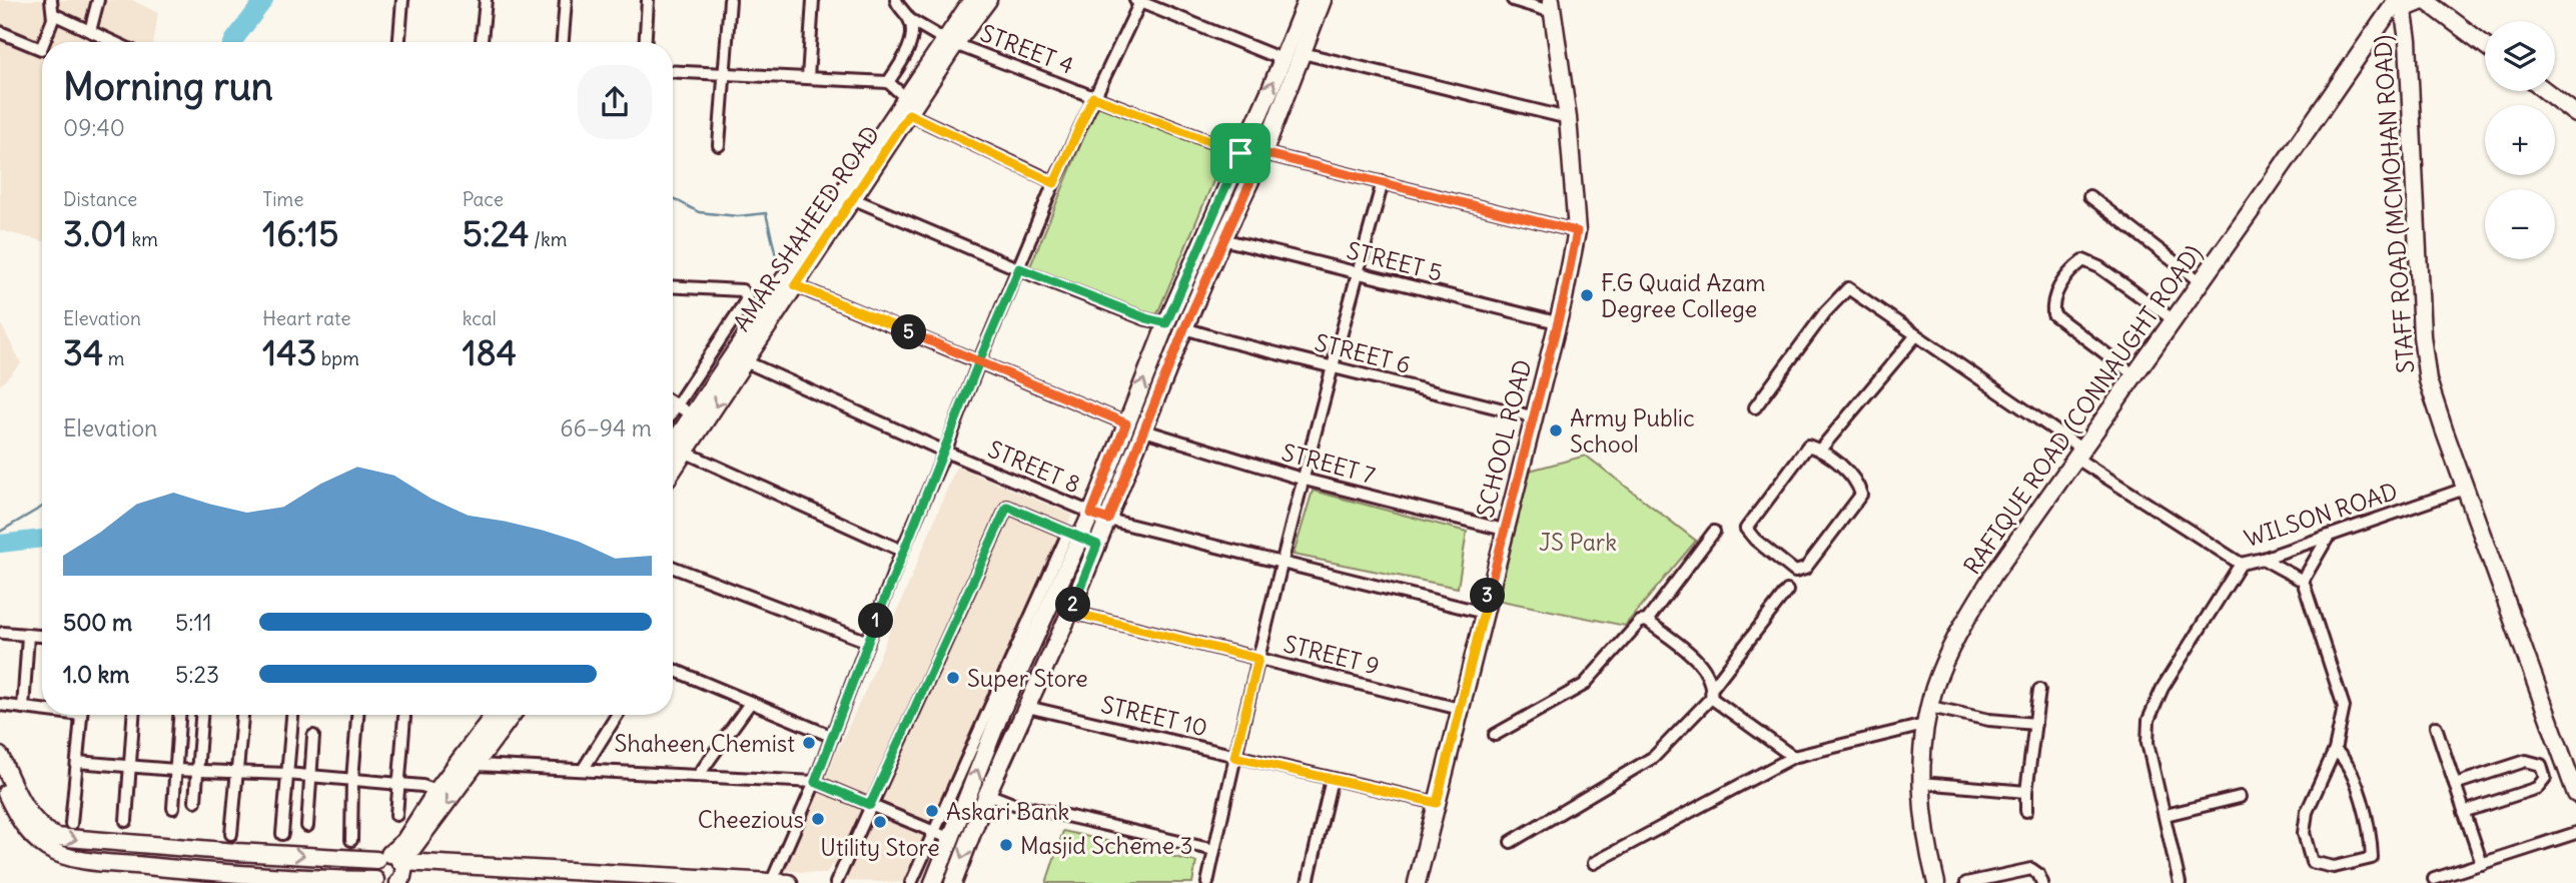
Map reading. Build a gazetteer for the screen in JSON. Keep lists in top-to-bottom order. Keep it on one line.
{"streets":{"main road":["STAFF ROAD (MCMOHAN ROAD)","AMAR SHAHEED ROAD","RAFIQUE ROAD (CONNAUGHT ROAD)","SCHOOL ROAD"],"street":["STREET 4","STREET 5","STREET 6","STREET 7","STREET 8","WILSON ROAD","STREET 9","STREET 10"]},"crossings":[["STREET 4","AMAR SHAHEED ROAD"],["STAFF ROAD (MCMOHAN ROAD)","RAFIQUE ROAD (CONNAUGHT ROAD)"],["STAFF ROAD (MCMOHAN ROAD)","WILSON ROAD"],["AMAR SHAHEED ROAD","STREET 8"],["STREET 5","SCHOOL ROAD"],["STREET 6","SCHOOL ROAD"],["SCHOOL ROAD","STREET 7"],["SCHOOL ROAD","STREET 8"],["SCHOOL ROAD","STREET 9"],["SCHOOL ROAD","STREET 10"]],"parks":["JS Park"],"places":["F.G Quaid Azam Degree College","Army Public School","Super Store","Shaheen Chemist","Askari Bank","Cheezious","Utility Store","Masjid Scheme 3"],"page":{"map_buttons":["+","−"],"heading":["Morning run","09:40"],"stats":[["Distance","3.01 km"],["Time","16:15"],["Pace","5:24 /km"],["Elevation","34 m"],["Heart rate","143 bpm"],["kcal","184"]],"pins":["5","3","2","1"],"chart":["Elevation","66–94 m"],"list":[{"name":"500 m","note":"5:11"},{"name":"1.0 km","note":"5:23"}]}}
